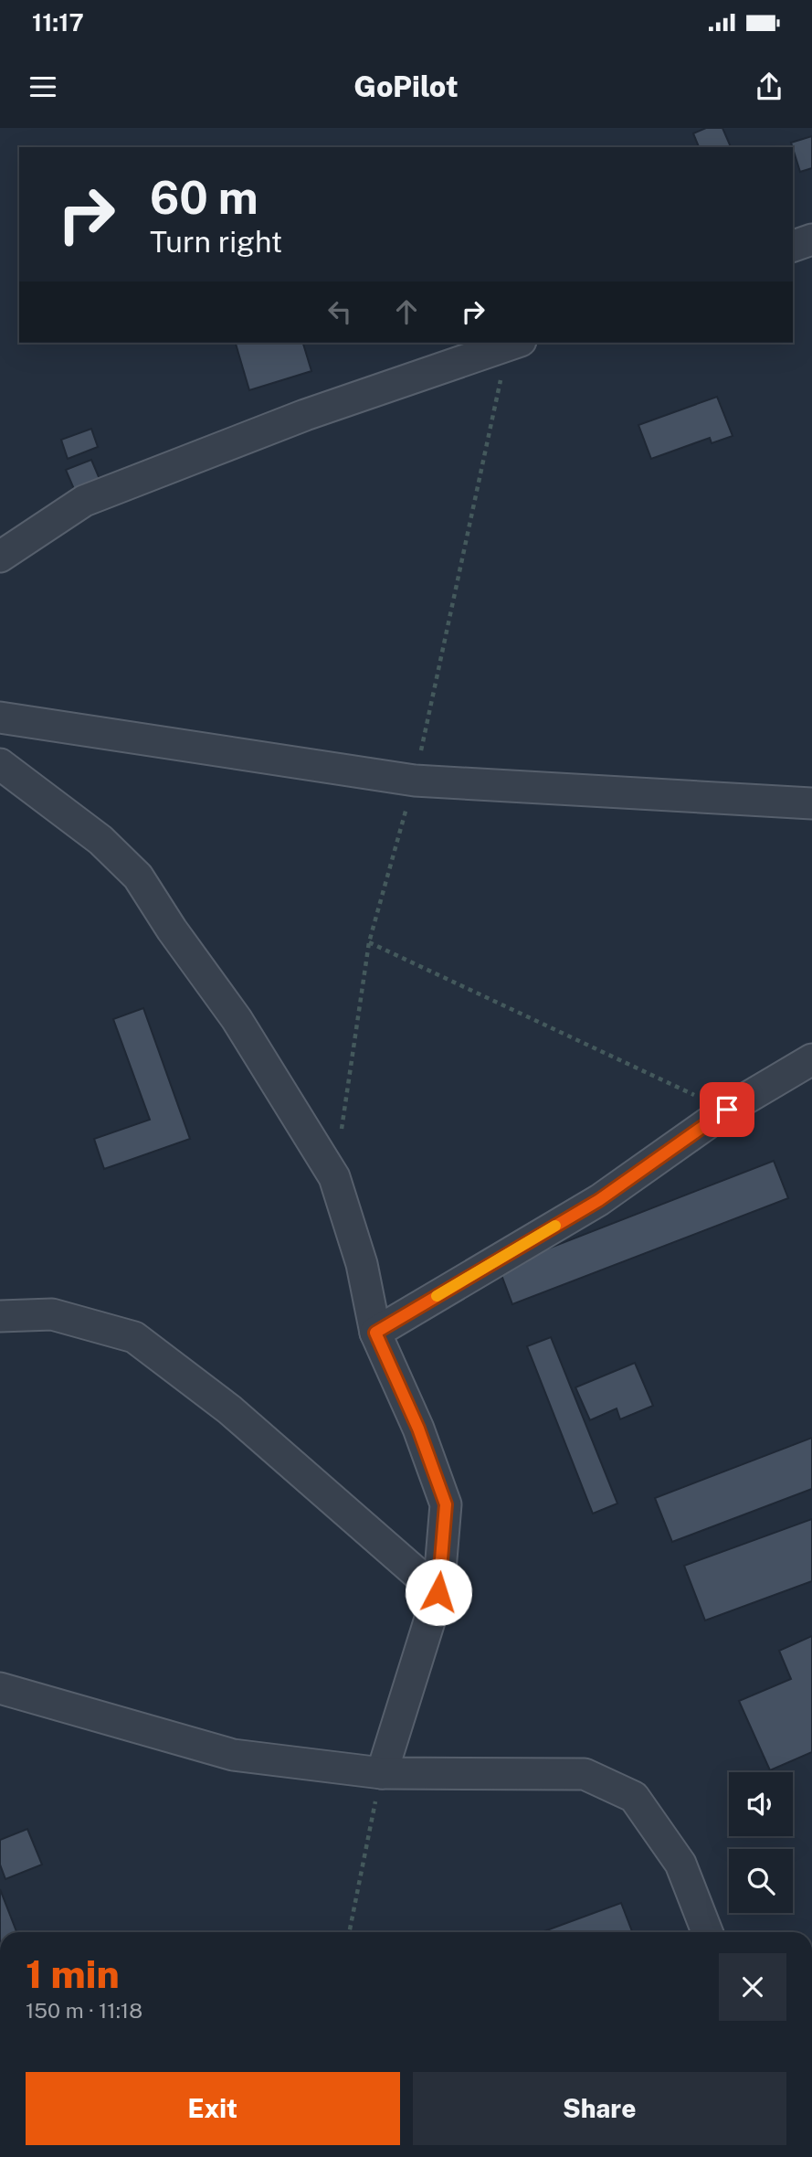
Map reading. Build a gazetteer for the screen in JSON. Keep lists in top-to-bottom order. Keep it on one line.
{"page":{"status":"11:17","header":"GoPilot","turn":["60 m","Turn right"],"heading":["1 min","150 m · 11:18"],"buttons":["Exit","Share"]}}
